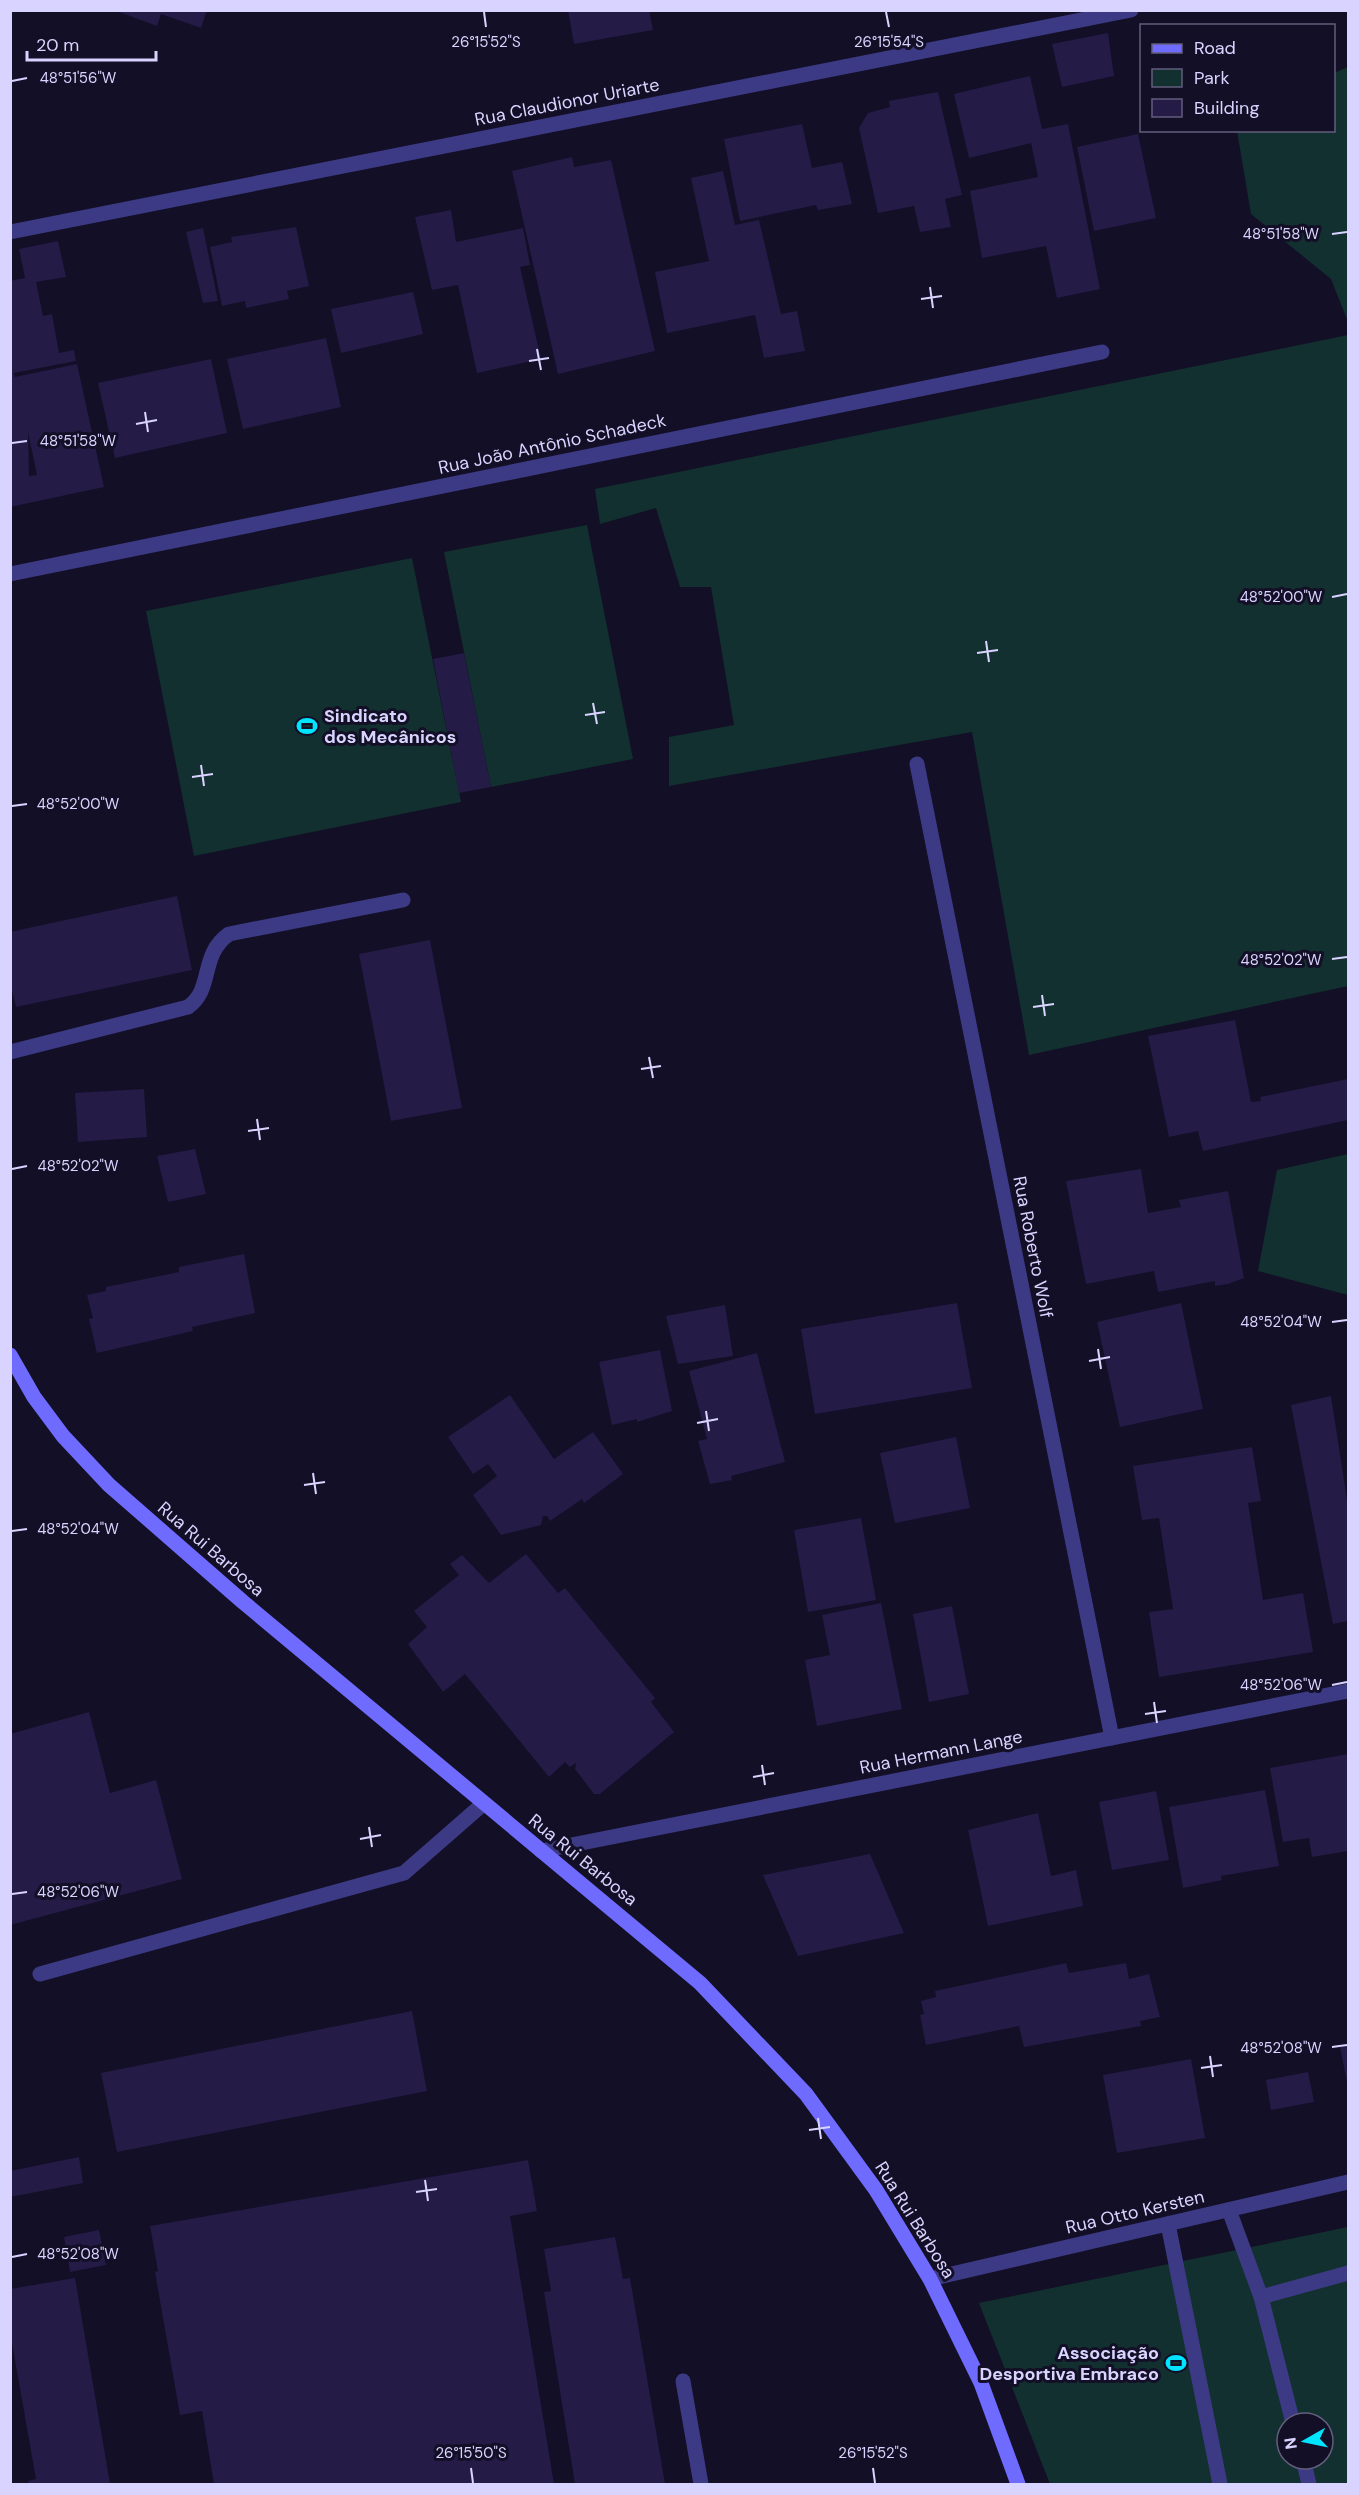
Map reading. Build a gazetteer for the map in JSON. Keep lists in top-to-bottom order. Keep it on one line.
{"streets":{"main road":["Rua Rui Barbosa"],"street":["Rua Claudionor Uriarte","Rua João Antônio Schadeck","Rua Roberto Wolf","Rua Hermann Lange","Rua Otto Kersten"]},"crossings":[["Rua Roberto Wolf","Rua Hermann Lange"],["Rua Rui Barbosa","Rua Hermann Lange"],["Rua Rui Barbosa","Rua Otto Kersten"]],"places":{"sports":["Sindicato dos Mecânicos","Associação Desportiva Embraco"]},"legend":["Road","Park","Building"],"scale_bar":"20 m","north":"left","coordinates":["26°15'52\"S","26°15'54\"S","48°51'56\"W","48°51'58\"W","48°52'00\"W","48°52'02\"W","48°52'04\"W","48°52'06\"W","48°52'08\"W","26°15'50\"S"]}
